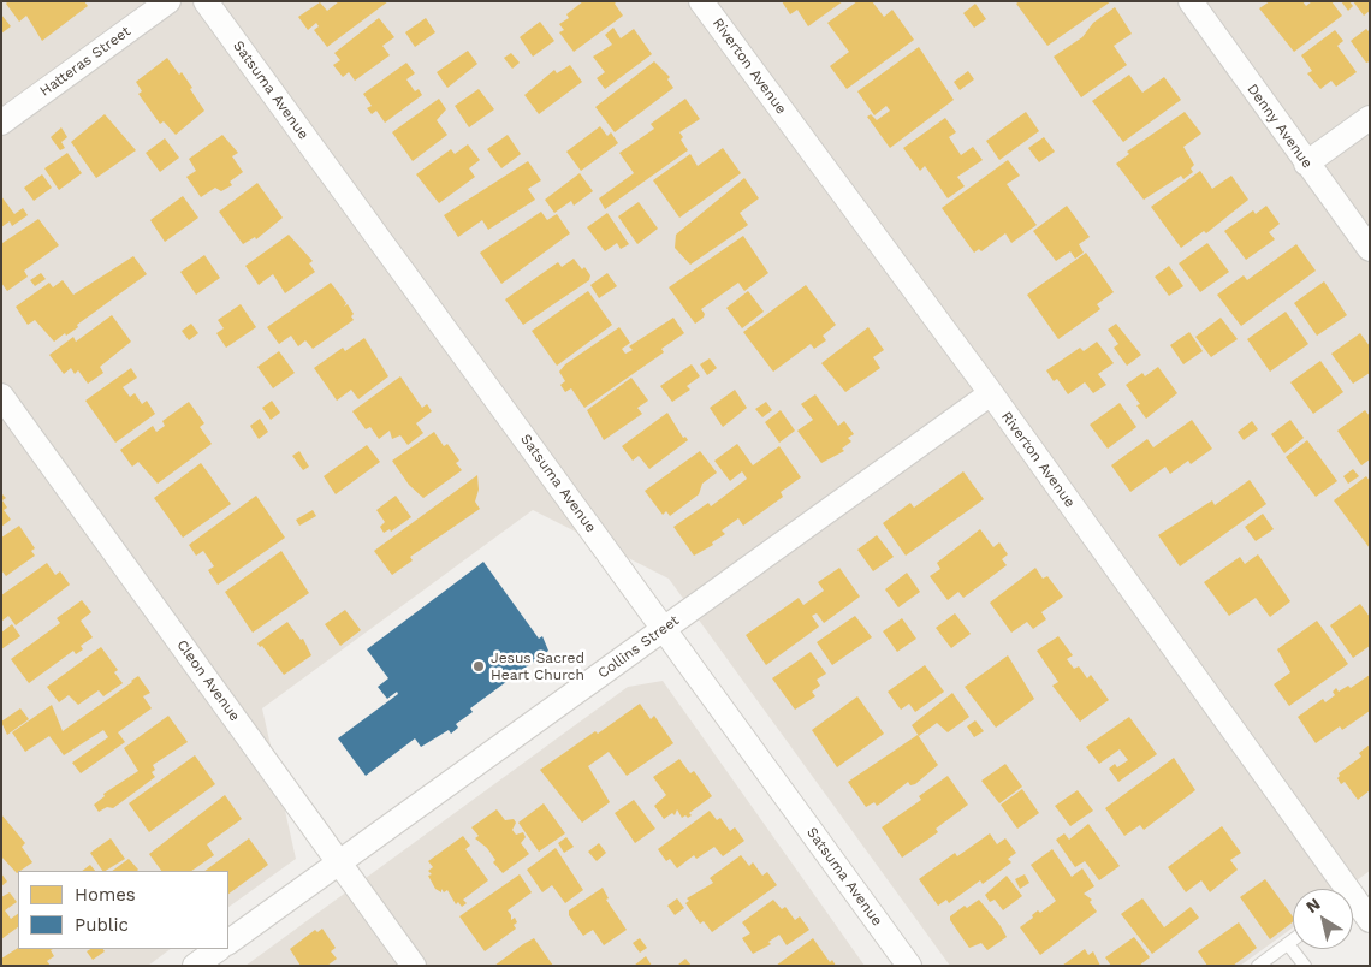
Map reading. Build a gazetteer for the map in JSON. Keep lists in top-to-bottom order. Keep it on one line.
{"streets":{"street":["Hatteras Street","Riverton Avenue","Satsuma Avenue","Denny Avenue","Collins Street","Cleon Avenue"]},"crossings":[["Riverton Avenue","Collins Street"],["Satsuma Avenue","Collins Street"],["Collins Street","Cleon Avenue"]],"places":["Jesus Sacred Heart Church"],"legend":["Homes","Public"],"north":"top left"}
